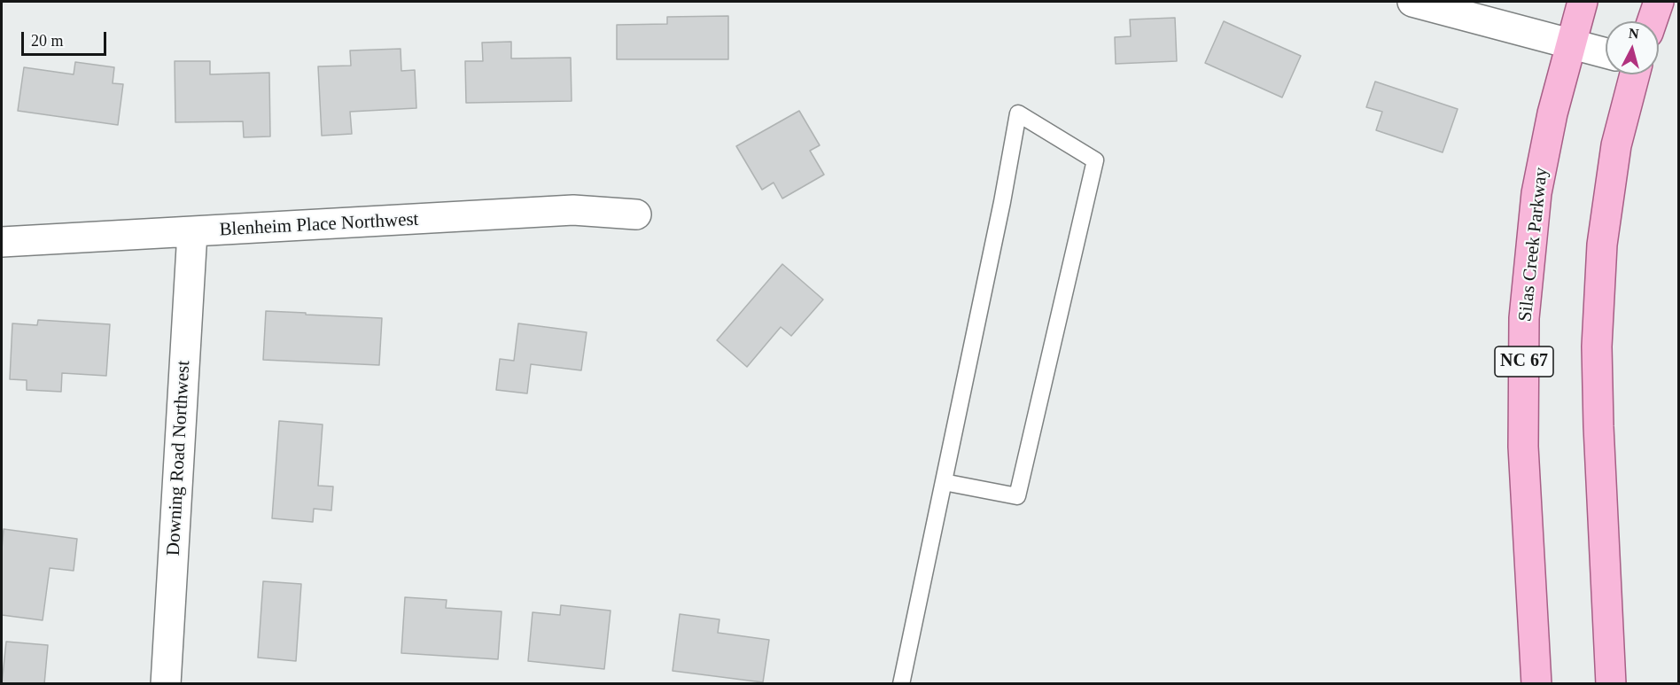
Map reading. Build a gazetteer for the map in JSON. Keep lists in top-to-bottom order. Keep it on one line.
{"streets":{"main road":["Silas Creek Parkway","NC 67"],"street":["Blenheim Place Northwest","Downing Road Northwest"]},"crossings":[["Blenheim Place Northwest","Downing Road Northwest"]],"scale_bar":"20 m","north":"top"}
